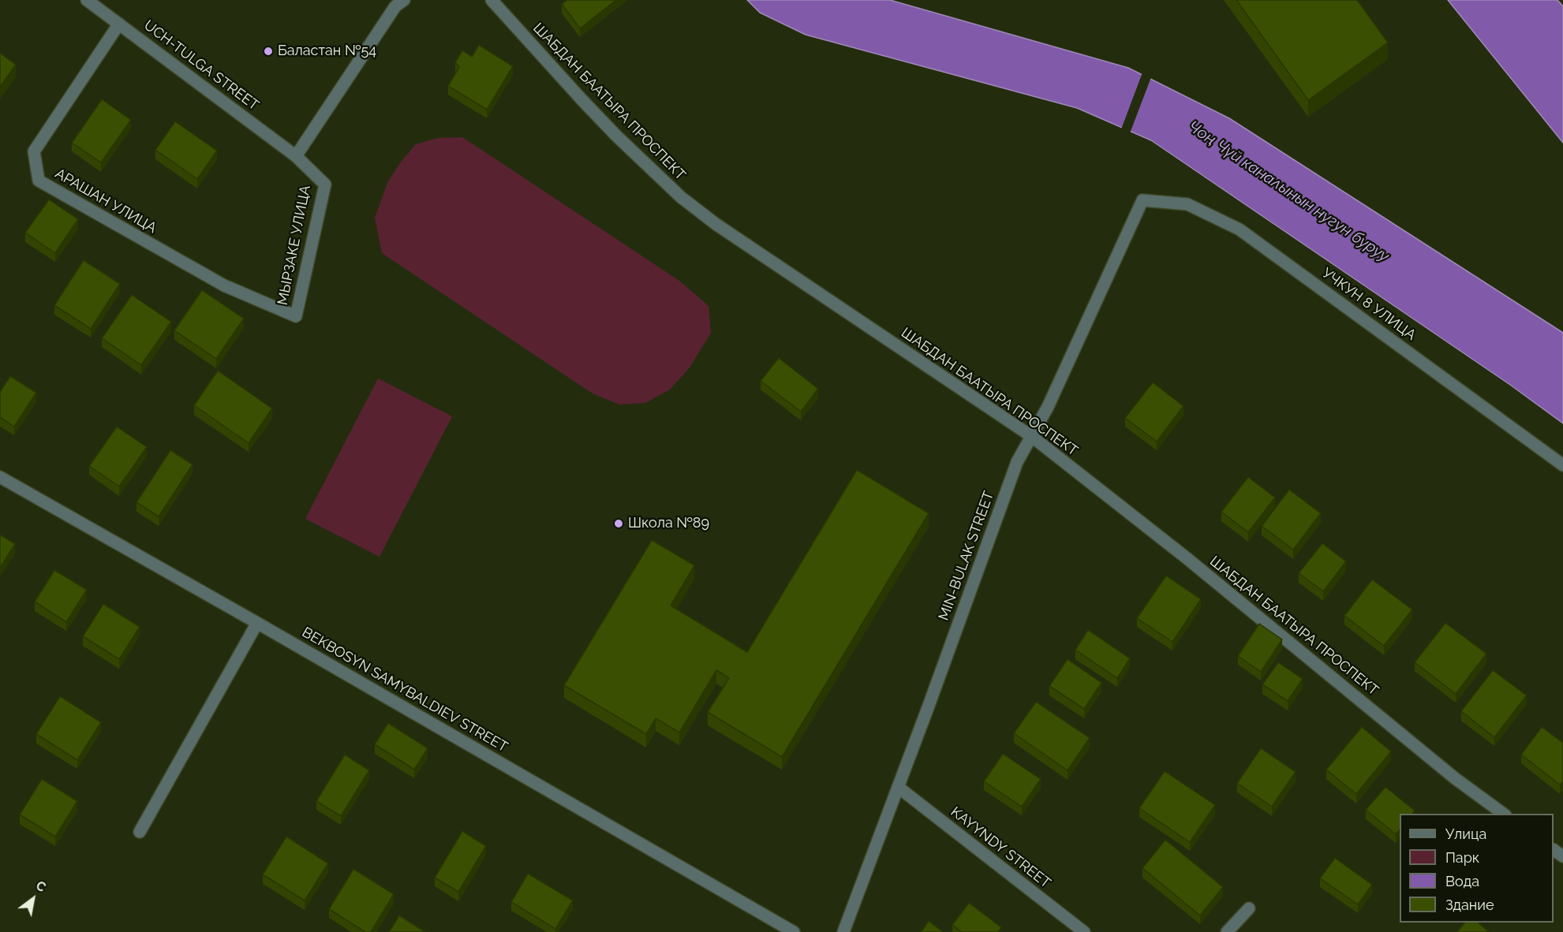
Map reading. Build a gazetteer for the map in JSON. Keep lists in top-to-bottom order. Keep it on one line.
{"streets":{"street":["UCH-TULGA STREET","ШАБДАН БААТЫРА ПРОСПЕКТ","АРАШАН УЛИЦА","МЫРЗАКЕ УЛИЦА","УЧКУН 8 УЛИЦА","MIN-BULAK STREET","BEKBOSYN SAMYBALDIEV STREET","KAYYNDY STREET"]},"crossings":[["UCH-TULGA STREET","АРАШАН УЛИЦА"],["UCH-TULGA STREET","МЫРЗАКЕ УЛИЦА"],["ШАБДАН БААТЫРА ПРОСПЕКТ","MIN-BULAK STREET"],["АРАШАН УЛИЦА","МЫРЗАКЕ УЛИЦА"],["УЧКУН 8 УЛИЦА","MIN-BULAK STREET"],["MIN-BULAK STREET","KAYYNDY STREET"]],"water":["Чоң Чүй каналынын нугун буруу"],"places":["Баластан №54","Школа №89"],"legend":["Улица","Парк","Вода","Здание"],"north":"top right"}
